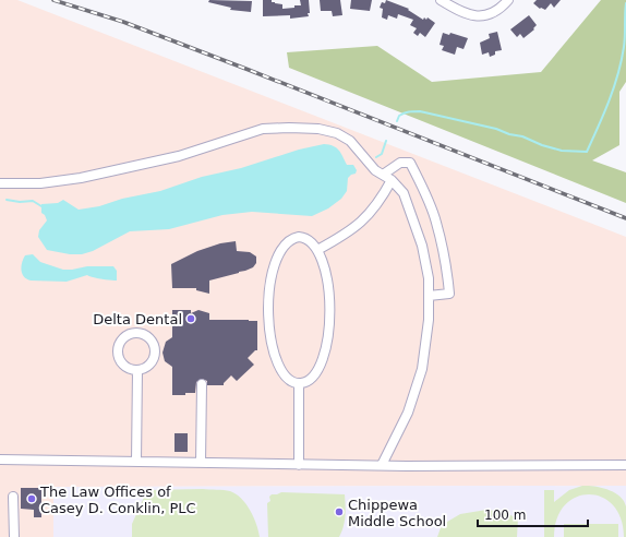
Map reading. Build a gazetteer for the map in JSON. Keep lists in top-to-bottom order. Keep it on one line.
{"places":["Delta Dental","The Law Offices of Casey D. Conklin, PLC","Chippewa Middle School"],"scale_bar":"100 m"}
